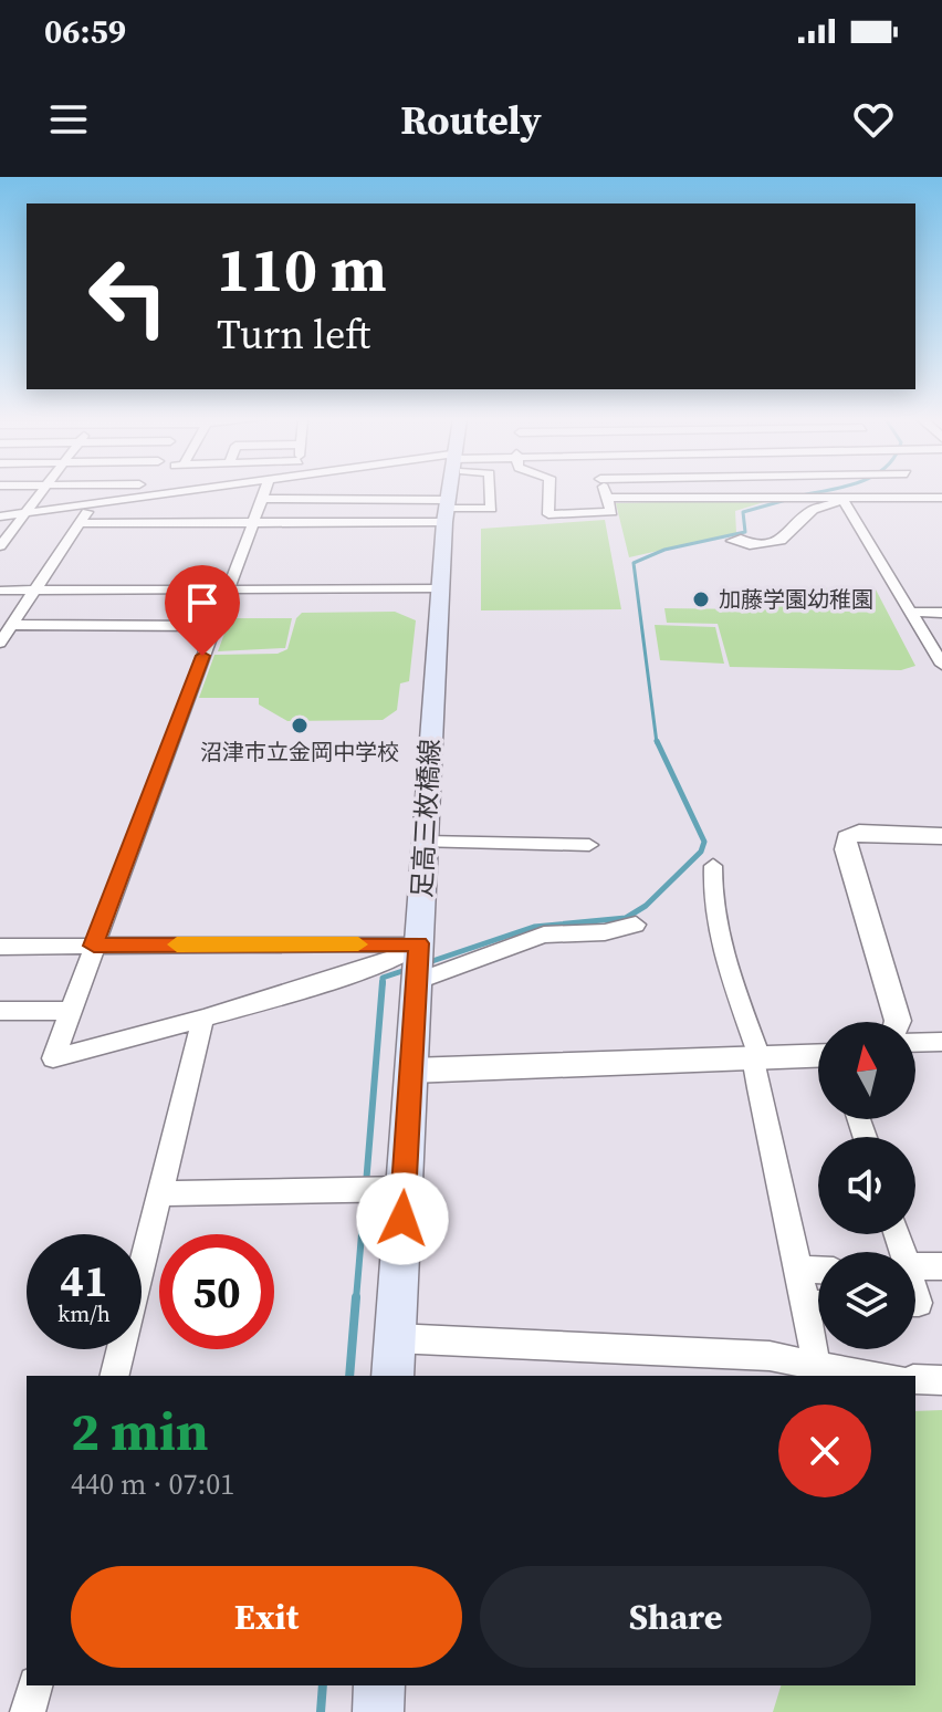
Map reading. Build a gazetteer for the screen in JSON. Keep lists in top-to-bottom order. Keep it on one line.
{"streets":{"main road":["足高三枚橋線"]},"places":["加藤学園幼稚園","沼津市立金岡中学校"],"north":"top","page":{"status":"06:59","header":"Routely","turn":["110 m","Turn left"],"speed":"41 km/h","limit":"50","heading":["2 min","440 m · 07:01"],"buttons":["Exit","Share"]}}
